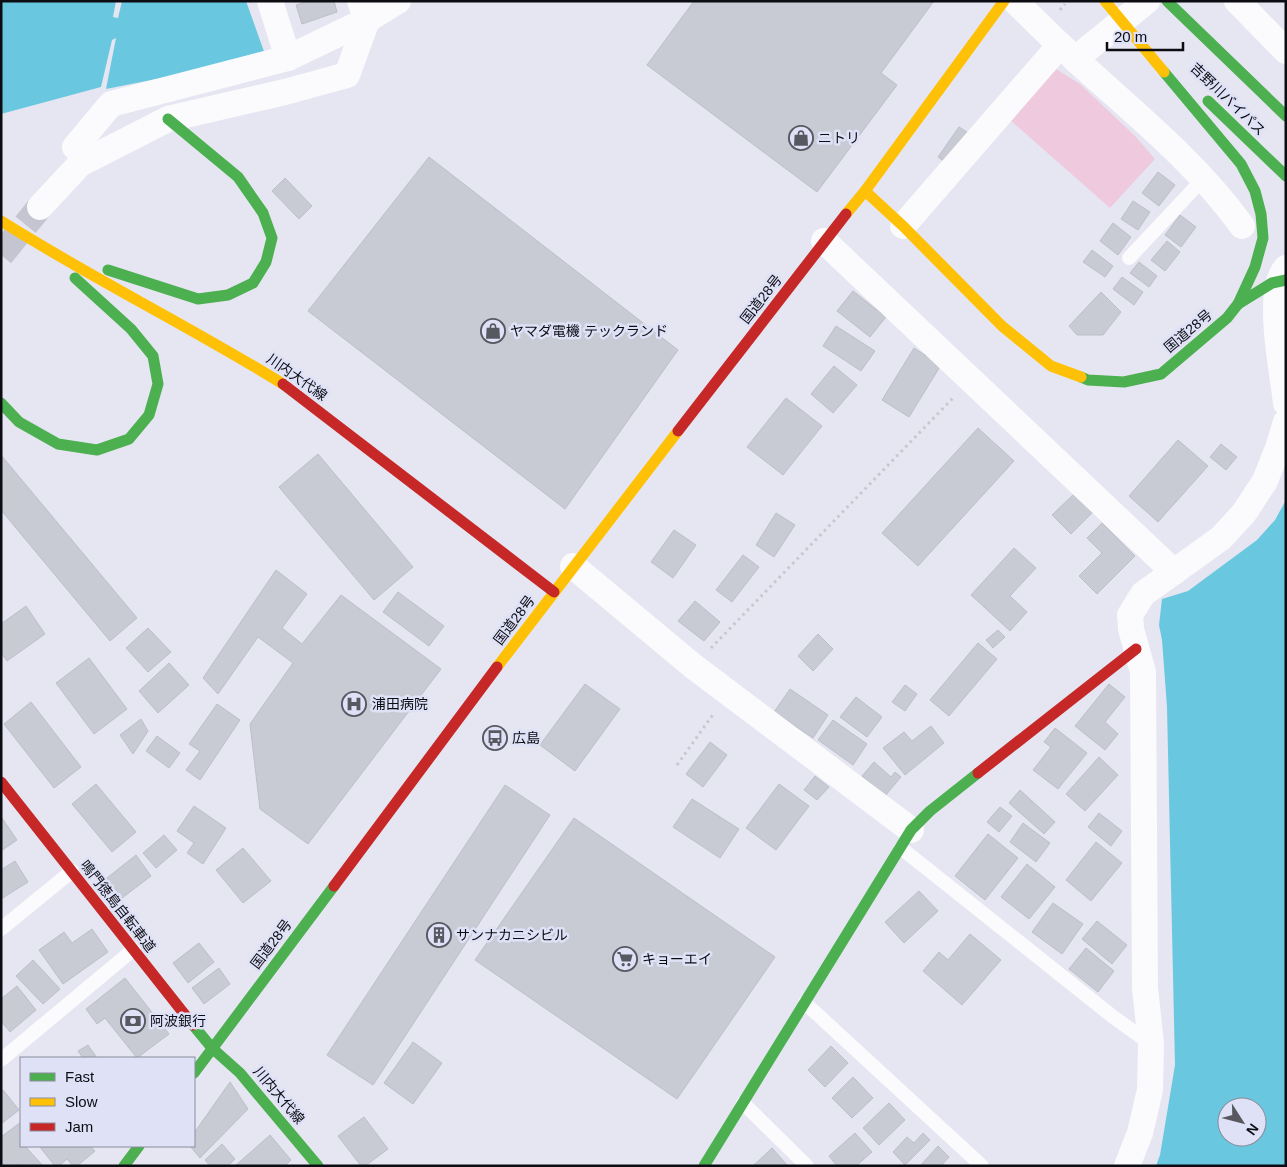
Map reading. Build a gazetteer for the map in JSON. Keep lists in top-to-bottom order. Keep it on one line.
{"streets":{"main road":["吉野川バイパス","国道28号","川内大代線","鳴門徳島自転車道"]},"crossings":[["吉野川バイパス","国道28号"],["国道28号","川内大代線"],["国道28号","鳴門徳島自転車道"],["川内大代線","鳴門徳島自転車道"]],"places":{"shop":["ニトリ","ヤマダ電機 テックランド"],"hospital":["浦田病院"],"bus stop":["広島"],"building":["サンナカニシビル"],"supermarket":["キョーエイ"],"bank":["阿波銀行"]},"legend":["Fast","Slow","Jam"],"scale_bar":"20 m","north":"bottom right"}
